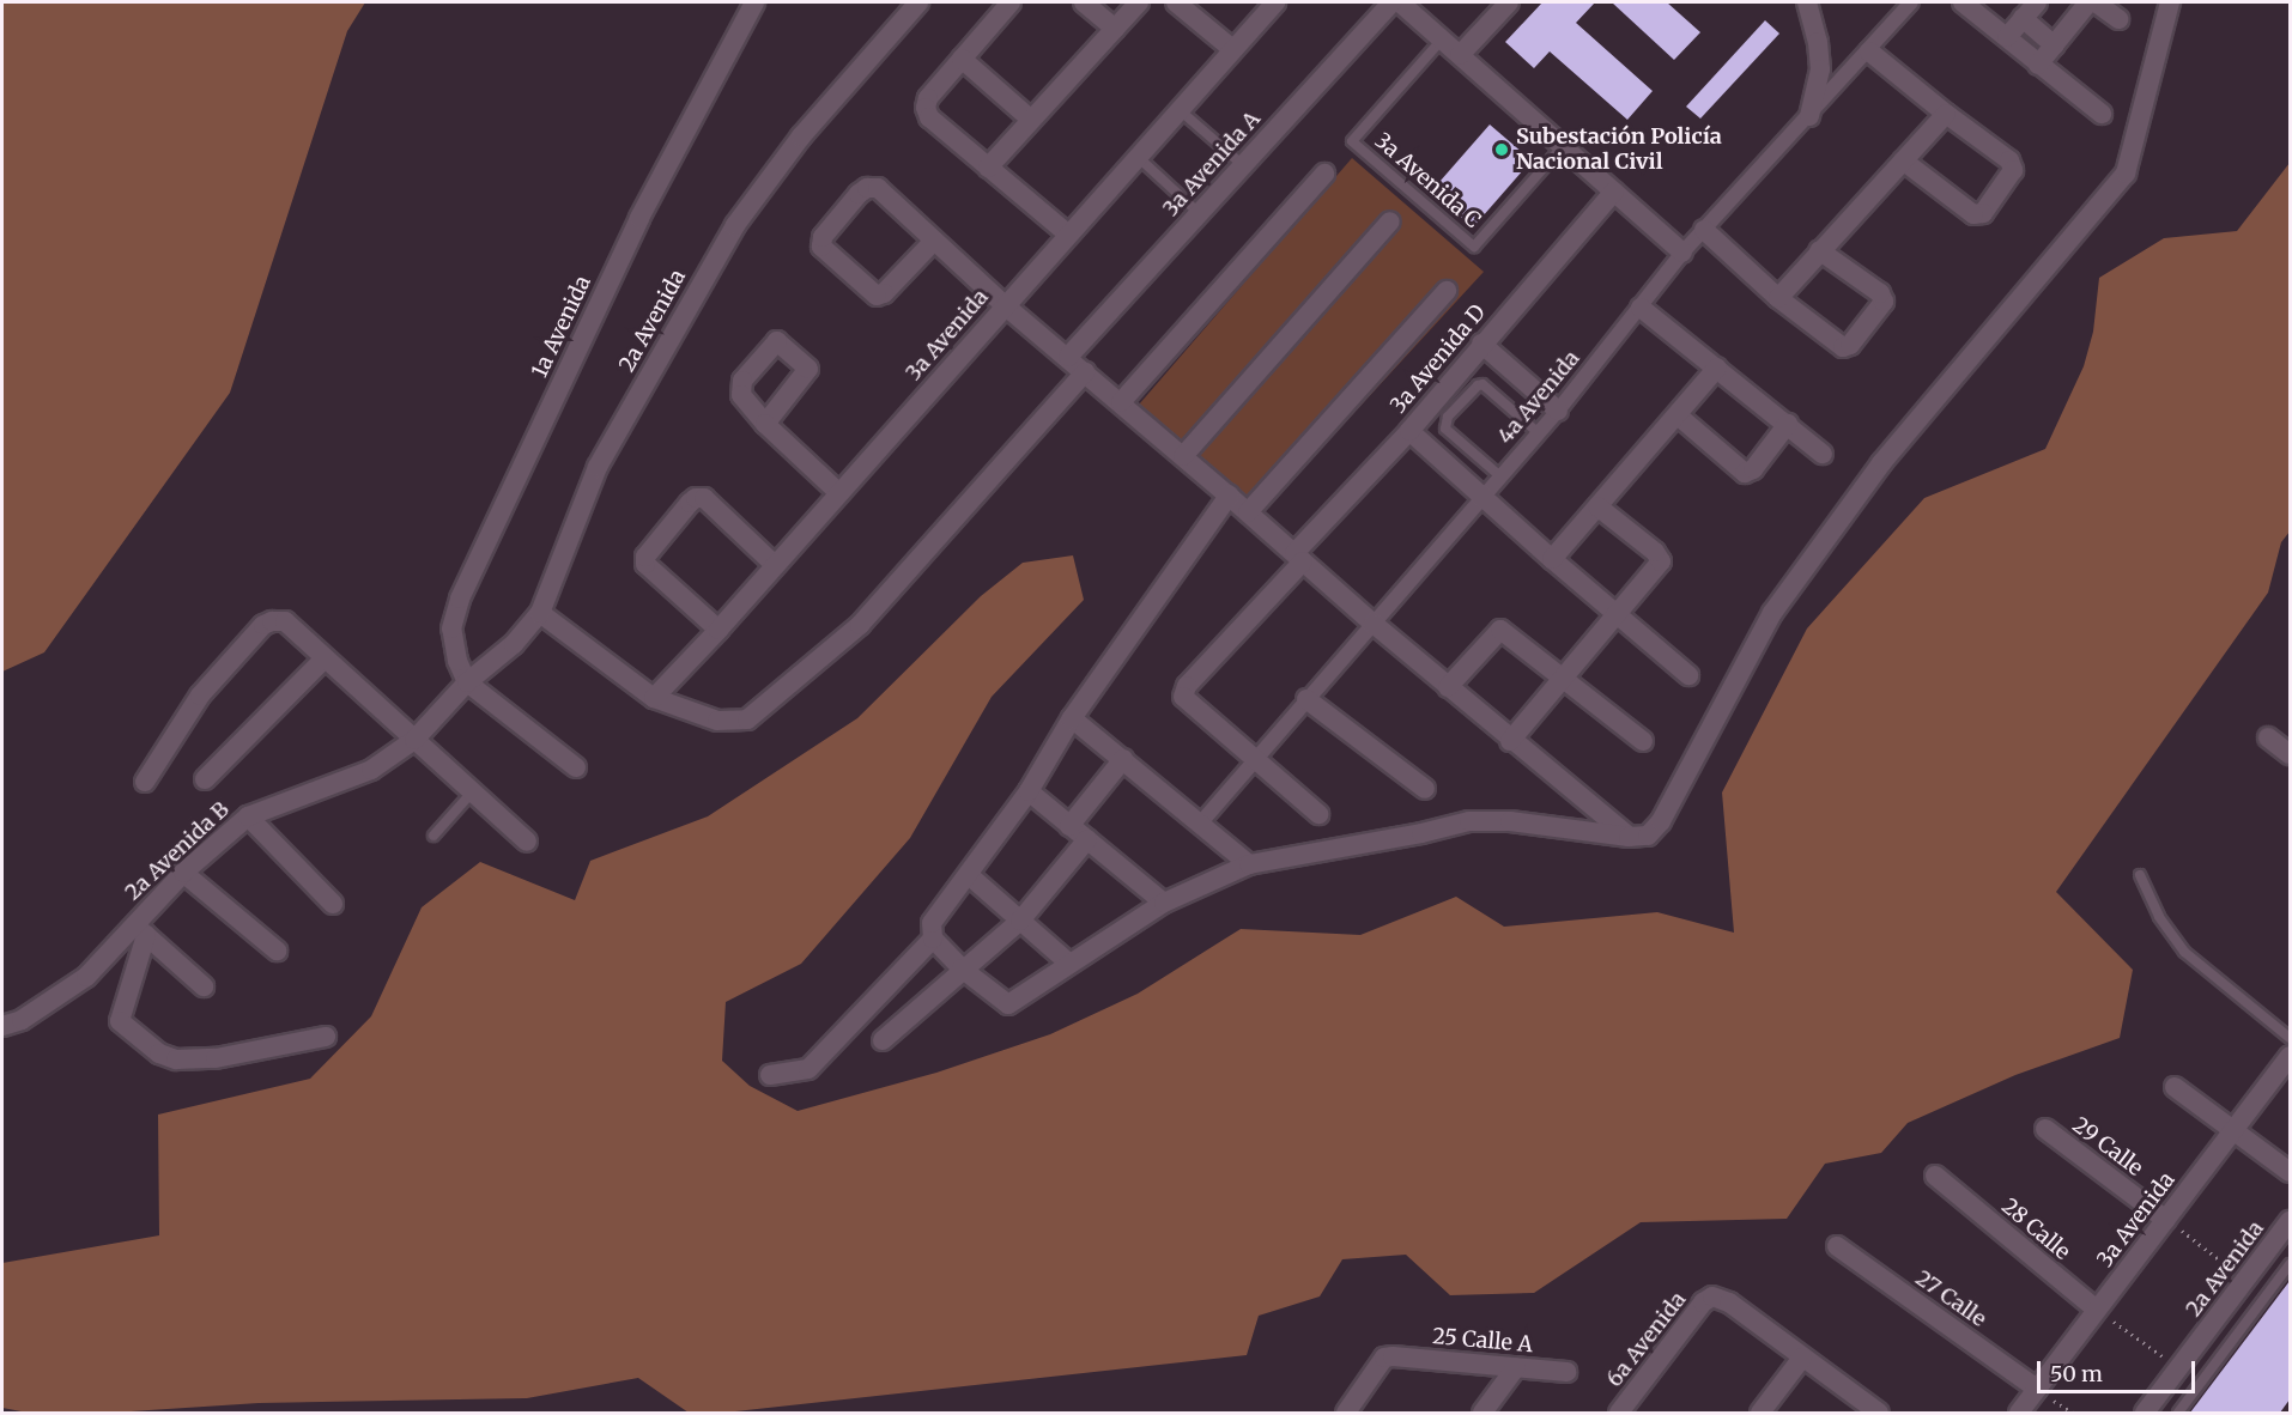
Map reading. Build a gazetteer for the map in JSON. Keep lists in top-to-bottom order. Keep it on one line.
{"streets":{"street":["3a Avenida A","2a Avenida","1a Avenida","3a Avenida","3a Avenida D","4a Avenida","2a Avenida B","29 Calle","28 Calle","27 Calle","6a Avenida","25 Calle A"],"lane":["3a Avenida C"]},"crossings":[["2a Avenida","1a Avenida"],["2a Avenida","2a Avenida B"],["1a Avenida","2a Avenida B"],["3a Avenida","29 Calle"],["3a Avenida","28 Calle"],["3a Avenida","27 Calle"],["3a Avenida D","4a Avenida"]],"places":["Subestación Policía Nacional Civil"],"scale_bar":"50 m"}
